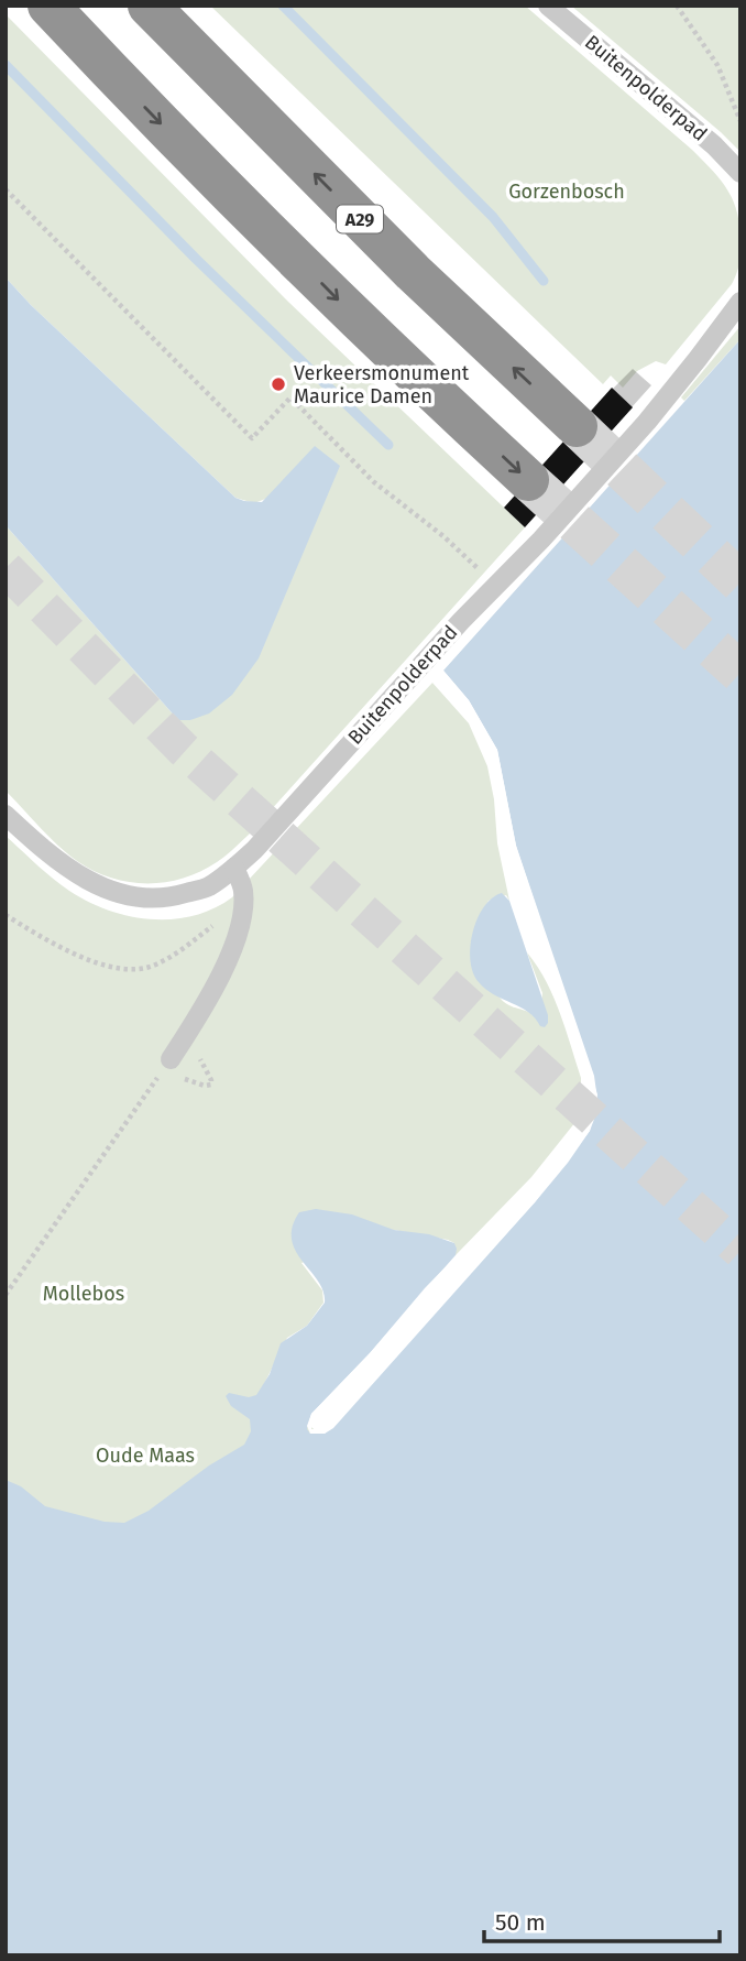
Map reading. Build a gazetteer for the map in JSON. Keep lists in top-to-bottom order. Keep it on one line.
{"streets":{"highway":["A29"],"lane":["Buitenpolderpad"]},"parks":["Gorzenbosch","Mollebos","Oude Maas"],"places":["Verkeersmonument Maurice Damen"],"scale_bar":"50 m"}
